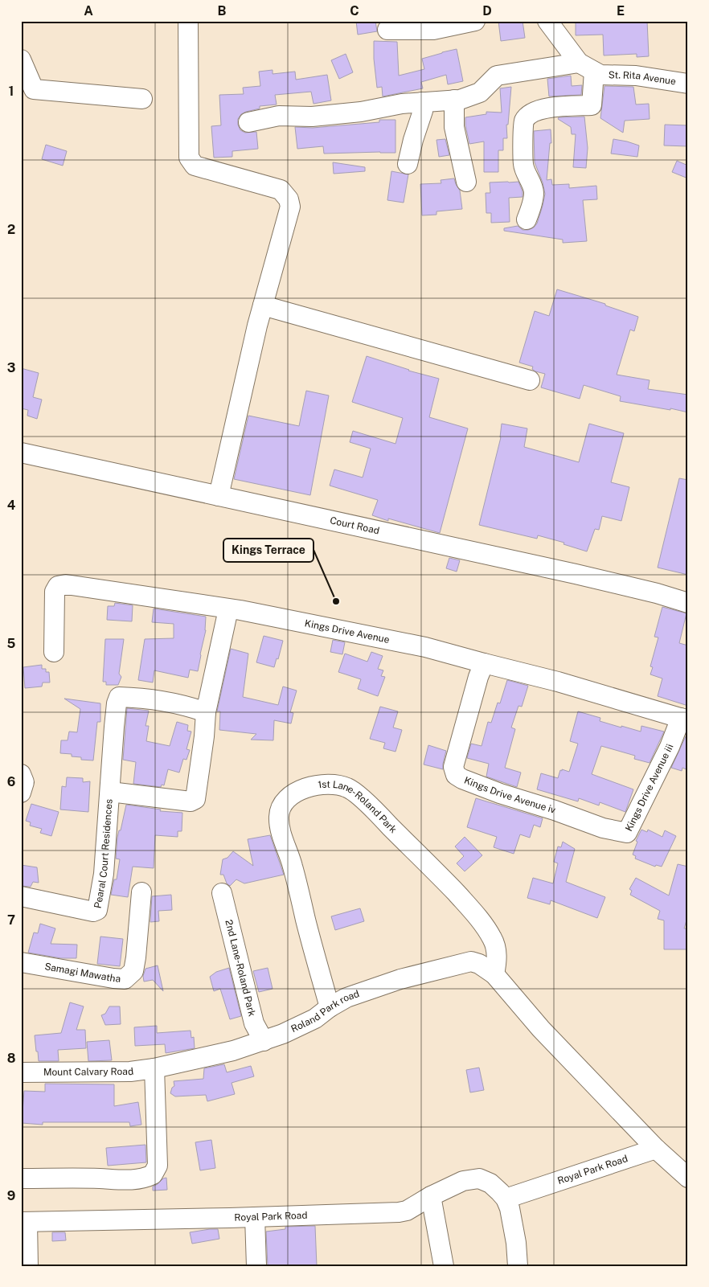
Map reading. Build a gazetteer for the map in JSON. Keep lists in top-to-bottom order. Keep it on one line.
{"streets":{"street":["St. Rita Avenue","Court Road","Kings Drive Avenue","Kings Drive Avenue iii","Kings Drive Avenue iv","1st Lane-Roland Park","Pearal Court Residences","2nd Lane-Roland Park","Samagi Mawatha","Roland Park road","Mount Calvary Road","Royal Park Road"]},"crossings":[["Kings Drive Avenue","Kings Drive Avenue iv"],["Kings Drive Avenue","Pearal Court Residences"],["Kings Drive Avenue iii","Kings Drive Avenue iv"],["1st Lane-Roland Park","Roland Park road"],["2nd Lane-Roland Park","Roland Park road"],["Roland Park road","Mount Calvary Road"],["Roland Park road","Royal Park Road"]],"places":["Kings Terrace"],"grid":{"columns":["A","B","C","D","E"],"rows":["1","2","3","4","5","6","7","8","9"]}}
